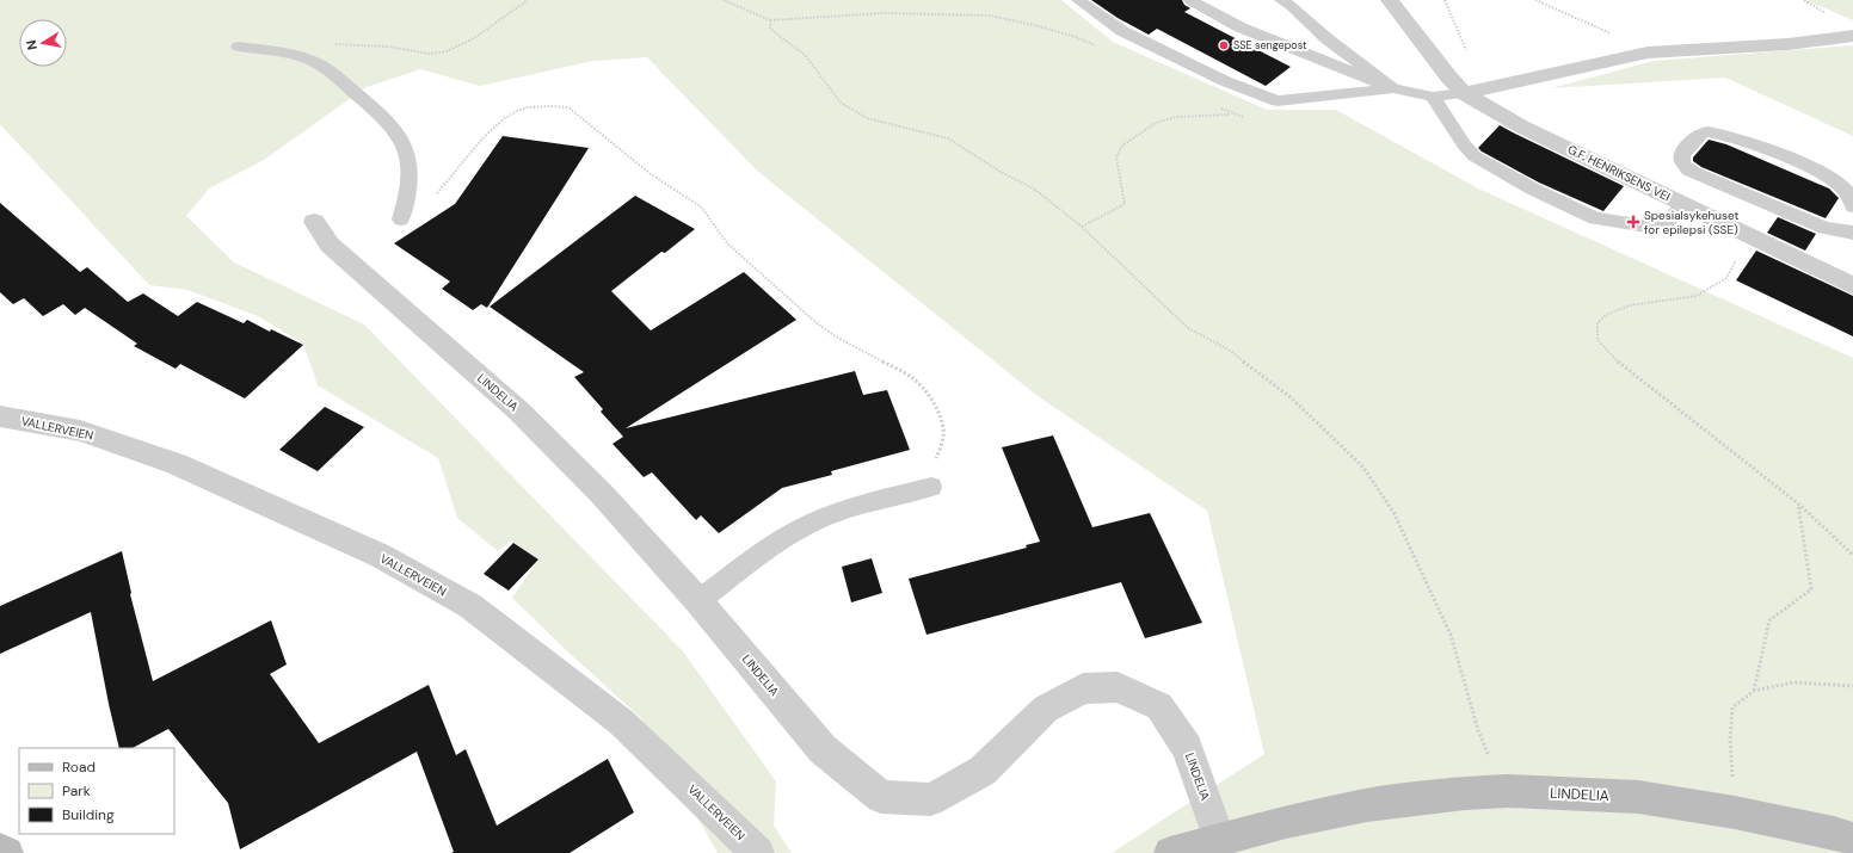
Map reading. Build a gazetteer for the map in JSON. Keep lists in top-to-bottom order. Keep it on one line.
{"streets":{"main road":["LINDELIA"],"street":["G.F. HENRIKSENS VEI","VALLERVEIEN"]},"places":{"other":["SSE sengepost"],"health":["Spesialsykehuset for epilepsi (SSE)"]},"legend":["Road","Park","Building"],"north":"left"}
